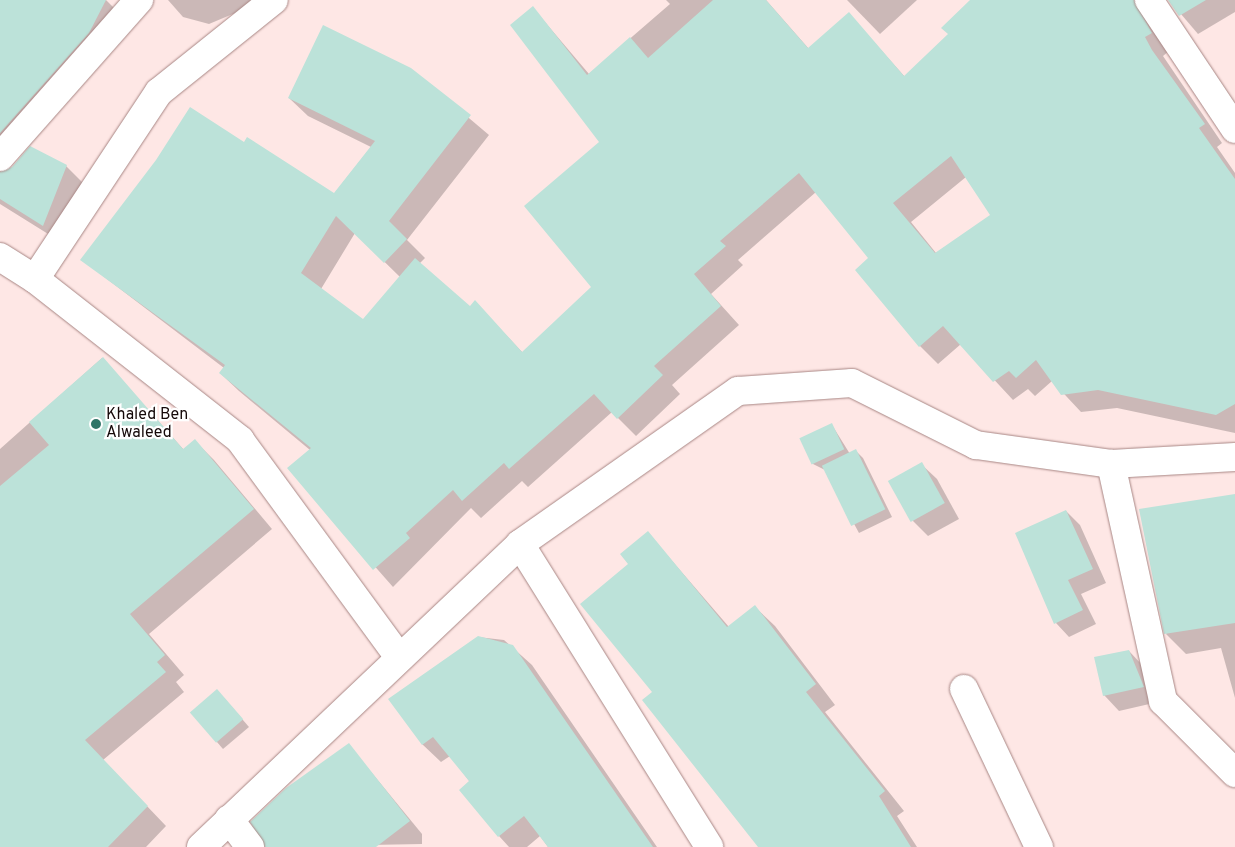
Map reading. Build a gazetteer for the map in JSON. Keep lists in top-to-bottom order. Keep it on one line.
{"places":["Khaled Ben Alwaleed"]}
